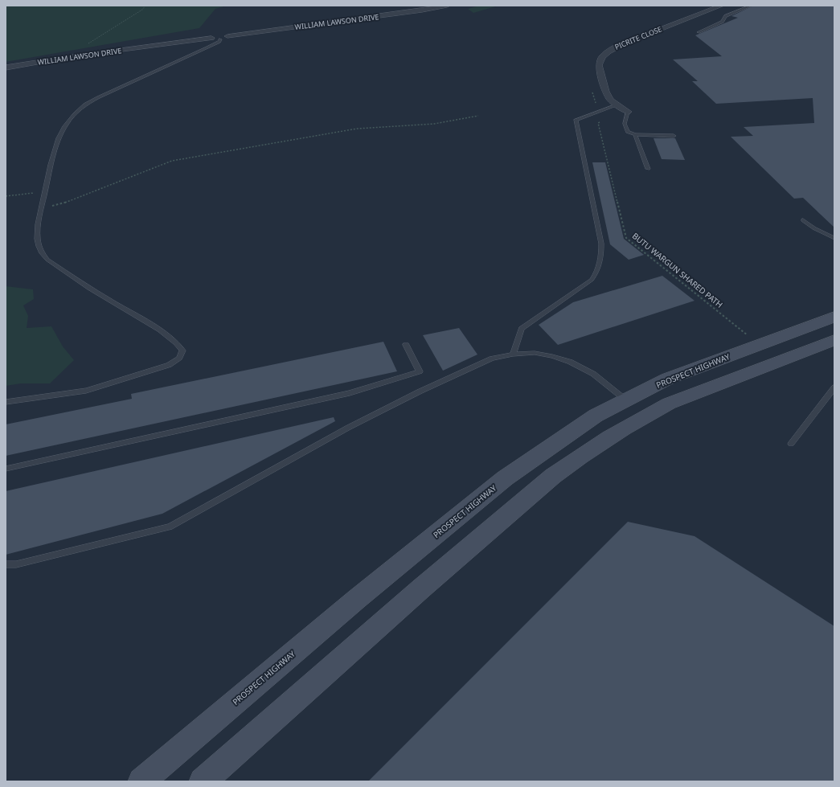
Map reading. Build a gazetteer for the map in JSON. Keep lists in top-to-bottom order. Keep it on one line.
{"streets":{"main road":["PROSPECT HIGHWAY"],"street":["WILLIAM LAWSON DRIVE","PICRITE CLOSE"],"path":["BUTU WARGUN SHARED PATH"]}}
